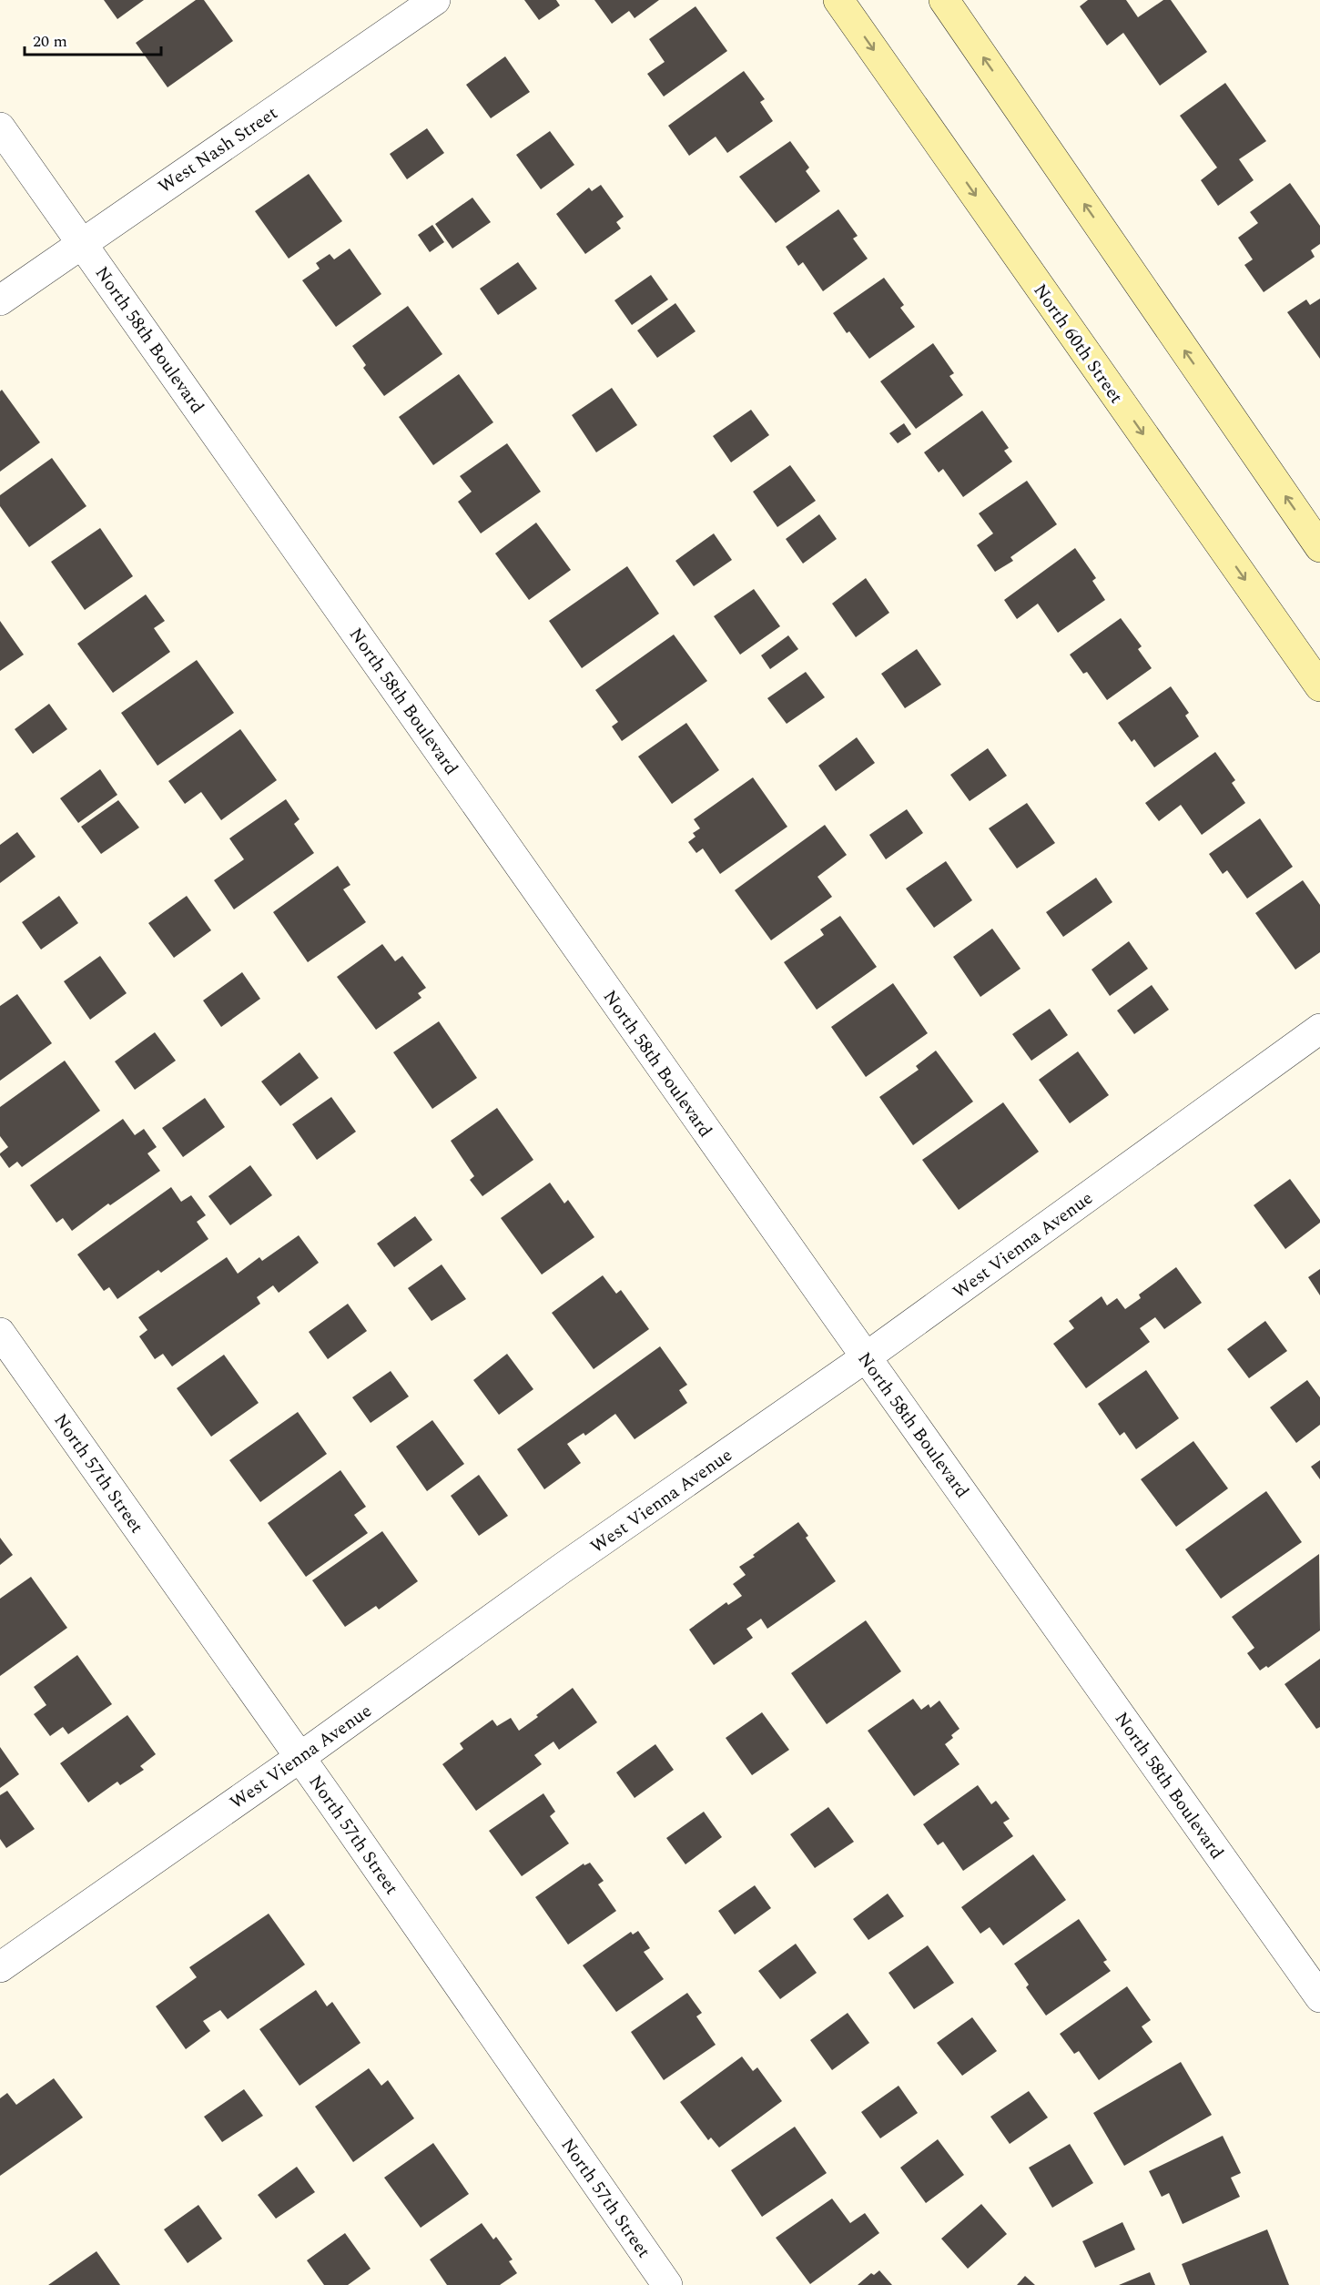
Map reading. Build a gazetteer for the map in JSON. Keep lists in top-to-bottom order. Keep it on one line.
{"streets":{"main road":["North 60th Street"],"street":["West Nash Street","North 58th Boulevard","West Vienna Avenue","North 57th Street"]},"crossings":[["West Nash Street","North 58th Boulevard"],["North 58th Boulevard","West Vienna Avenue"],["West Vienna Avenue","North 57th Street"]],"scale_bar":"20 m"}
